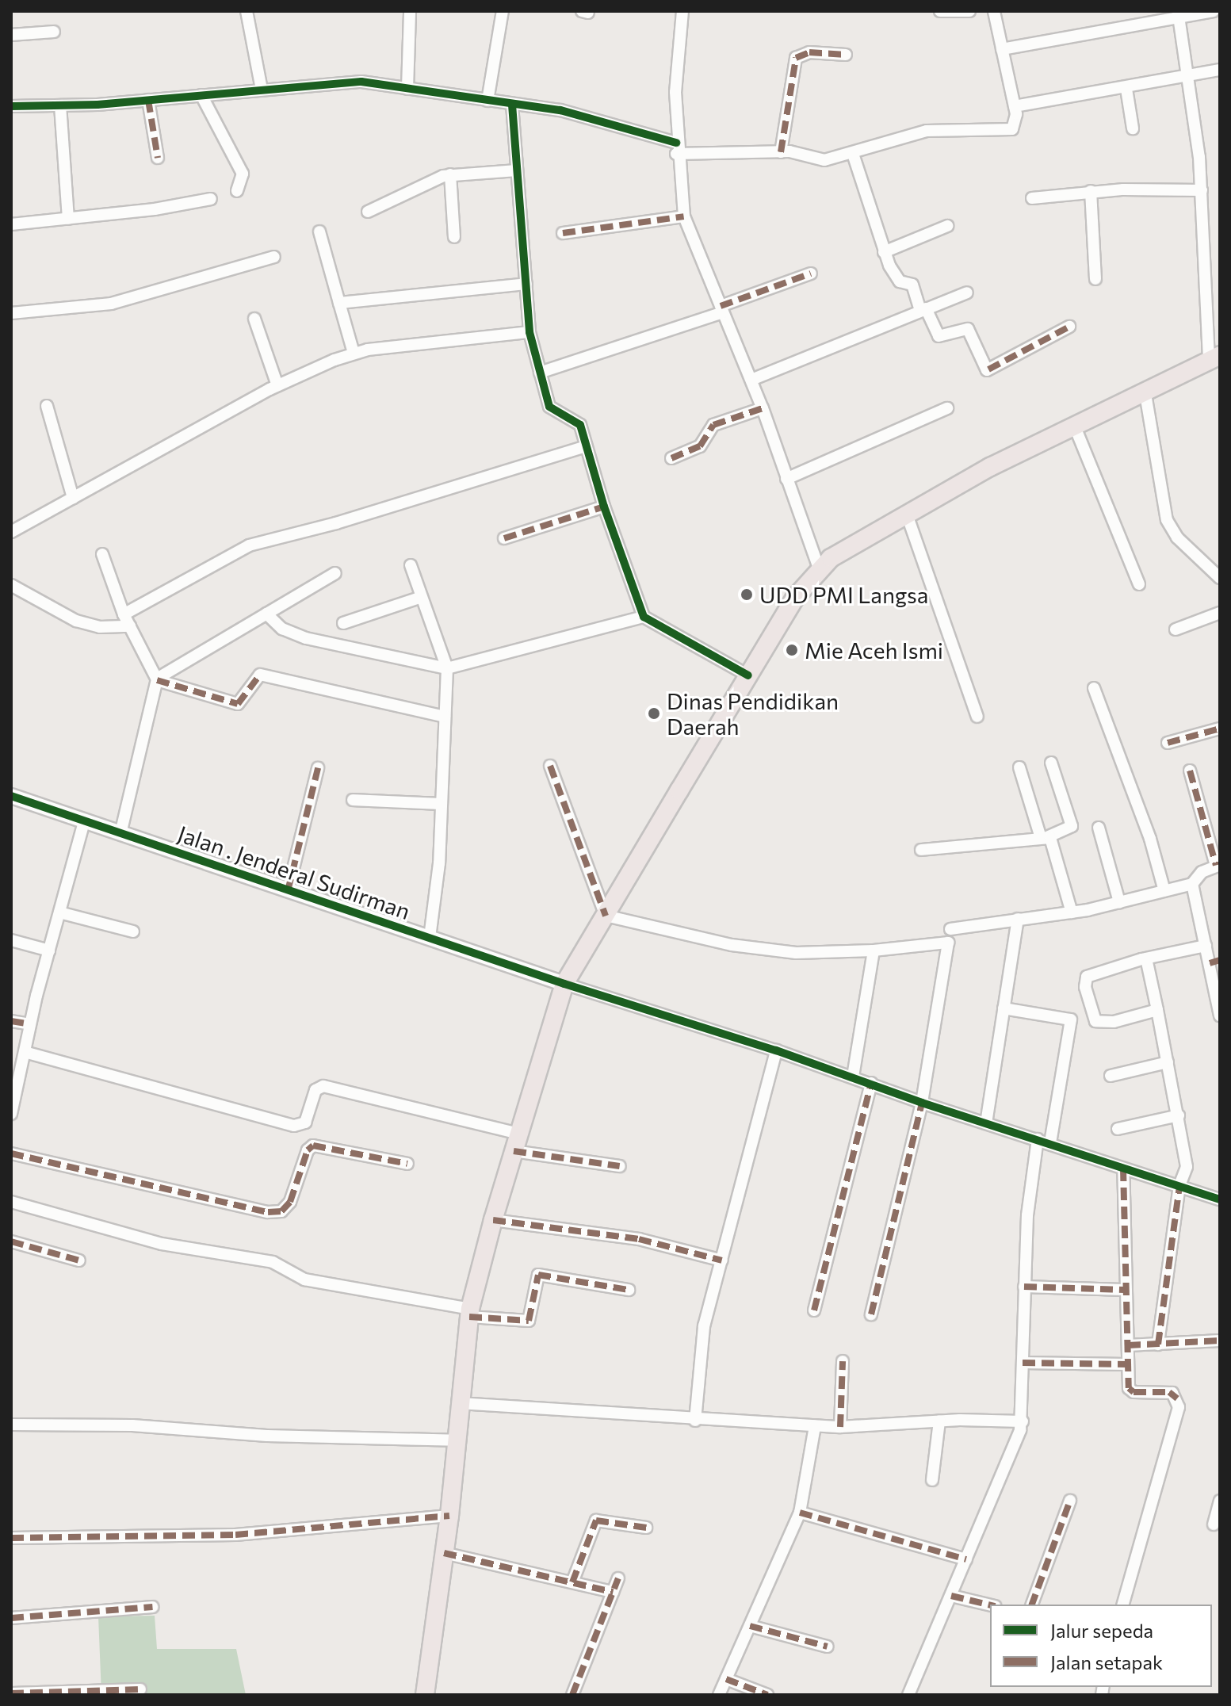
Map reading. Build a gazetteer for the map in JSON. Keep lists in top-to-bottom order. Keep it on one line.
{"streets":{"street":["Jalan . Jenderal Sudirman"]},"places":["UDD PMI Langsa","Mie Aceh Ismi","Dinas Pendidikan Daerah"],"legend":["Jalur sepeda","Jalan setapak"]}
